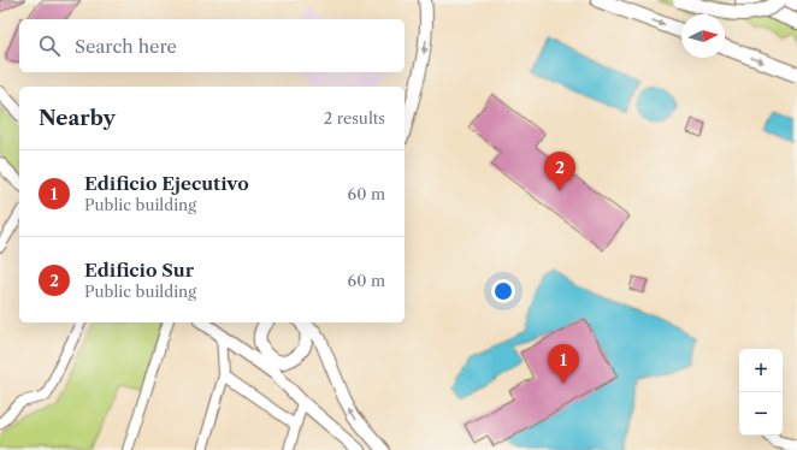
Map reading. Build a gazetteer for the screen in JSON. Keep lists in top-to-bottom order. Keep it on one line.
{"north":"right","page":{"search":"Search here","heading":["Nearby","2 results"],"list":[{"mark":"1","name":"Edificio Ejecutivo","note":"Public building","value":"60 m"},{"mark":"2","name":"Edificio Sur","note":"Public building","value":"60 m"}],"pins":["2","1"],"map_buttons":["+","−"]}}
